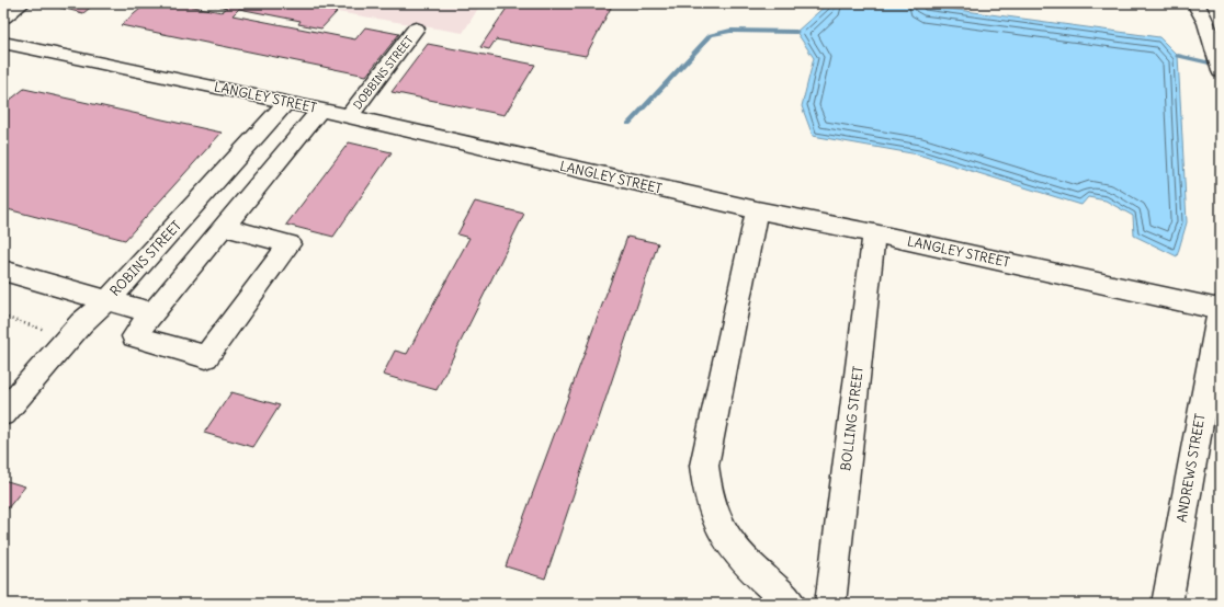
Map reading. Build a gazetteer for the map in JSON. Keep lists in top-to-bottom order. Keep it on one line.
{"streets":{"street":["DOBBINS STREET","LANGLEY STREET","ROBINS STREET","BOLLING STREET","ANDREWS STREET"]},"crossings":[["DOBBINS STREET","LANGLEY STREET"],["LANGLEY STREET","ROBINS STREET"],["LANGLEY STREET","BOLLING STREET"],["LANGLEY STREET","ANDREWS STREET"]]}
